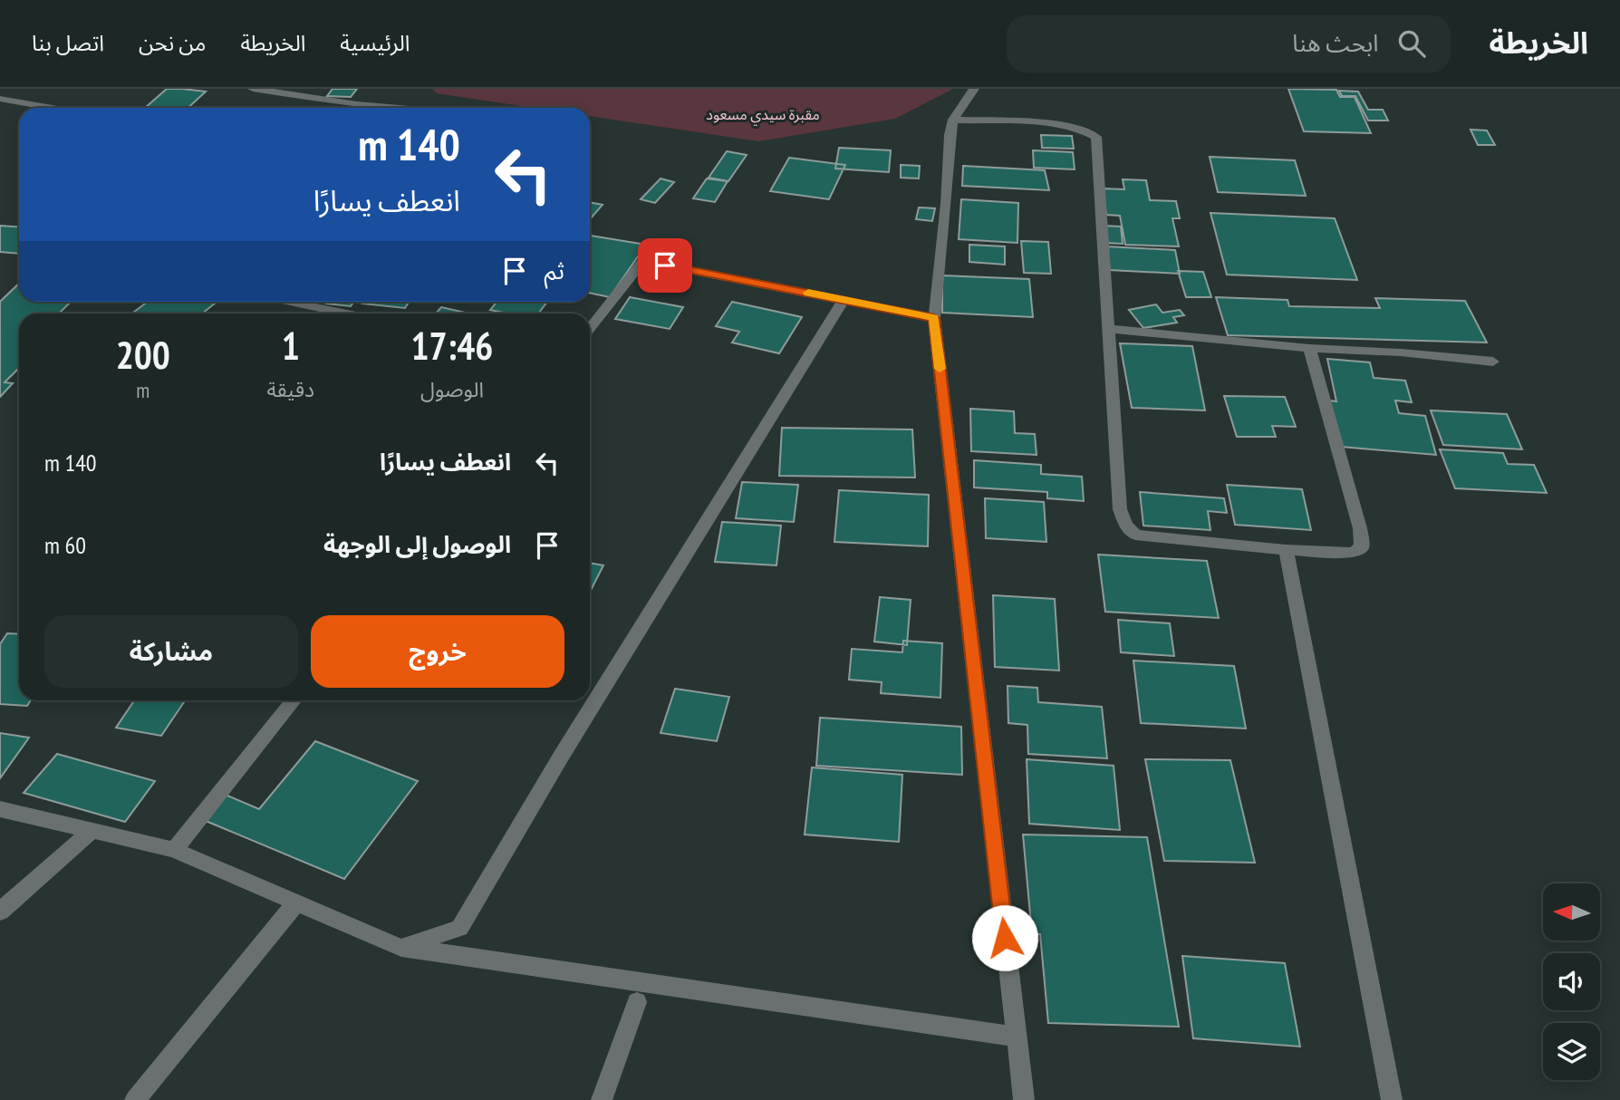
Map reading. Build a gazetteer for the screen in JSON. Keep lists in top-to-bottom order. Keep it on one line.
{"parks":["مقبرة سيدي مسعود"],"north":"left","page":{"header":"الخريطة","search":"ابحث هنا","nav":["الرئيسية","الخريطة","من نحن","اتصل بنا"],"turn":["140 m","انعطف يسارًا"],"then":"ثم","eta":["17:46","الوصول","1","دقيقة","200","m"],"list":[{"name":"انعطف يسارًا","value":"140 m"},{"name":"الوصول إلى الوجهة","value":"60 m"}],"buttons":["خروج","مشاركة"]}}
